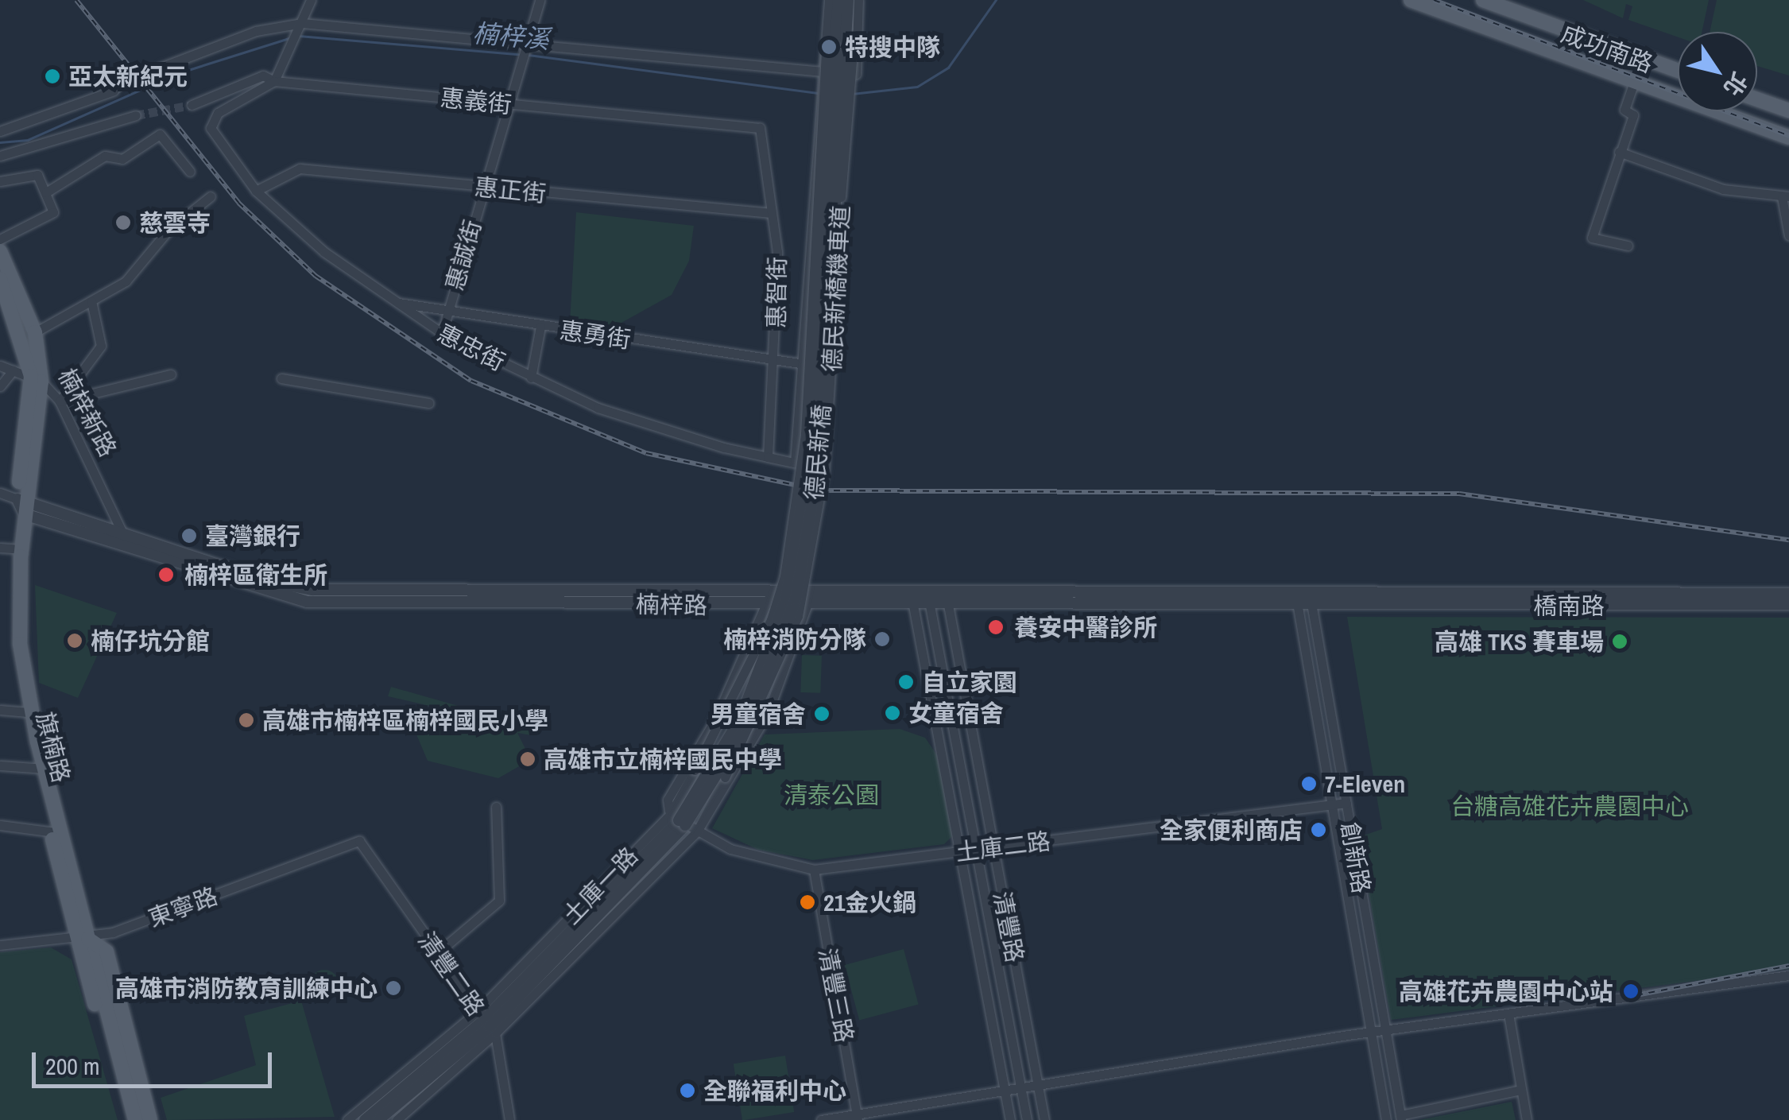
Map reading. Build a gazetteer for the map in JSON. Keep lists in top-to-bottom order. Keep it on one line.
{"streets":{"main road":["成功南路","楠梓新路","旗楠路"],"street":["惠義街","惠正街","惠誠街","德民新橋機車道","惠智街","惠勇街","惠忠街","德民新橋","楠梓路","橋南路","土庫二路","創新路","土庫一路","東寧路","清豐路","清豐二路","清豐三路"]},"crossings":[["惠義街","惠誠街"],["惠義街","惠智街"],["惠義街","惠忠街"],["惠正街","惠誠街"],["惠正街","惠智街"],["惠正街","惠忠街"],["惠誠街","惠勇街"],["惠誠街","惠忠街"],["德民新橋機車道","德民新橋"],["德民新橋機車道","土庫二路"],["德民新橋機車道","土庫一路"],["惠智街","惠勇街"],["惠智街","惠忠街"],["惠勇街","惠忠街"],["楠梓新路","楠梓路"],["楠梓新路","旗楠路"],["德民新橋","土庫二路"],["德民新橋","土庫一路"],["楠梓路","橋南路"],["楠梓路","旗楠路"],["楠梓路","創新路"],["楠梓路","土庫一路"],["楠梓路","清豐路"],["旗楠路","東寧路"],["土庫二路","創新路"],["土庫二路","土庫一路"],["土庫二路","清豐路"],["土庫二路","清豐三路"],["土庫一路","清豐二路"],["東寧路","清豐二路"]],"water":["楠梓溪"],"parks":["清泰公園","台糖高雄花卉農園中心"],"places":["特搜中隊","亞太新紀元","慈雲寺","臺灣銀行","楠梓區衛生所","養安中醫診所","楠梓消防分隊","楠仔坑分館","高雄 TKS 賽車場","自立家園","女童宿舍","男童宿舍","高雄市楠梓區楠梓國民小學","高雄市立楠梓國民中學","7-Eleven","全家便利商店","21金火鍋","高雄市消防教育訓練中心","高雄花卉農園中心站","全聯福利中心"],"scale_bar":"200 m","north":"bottom right"}
